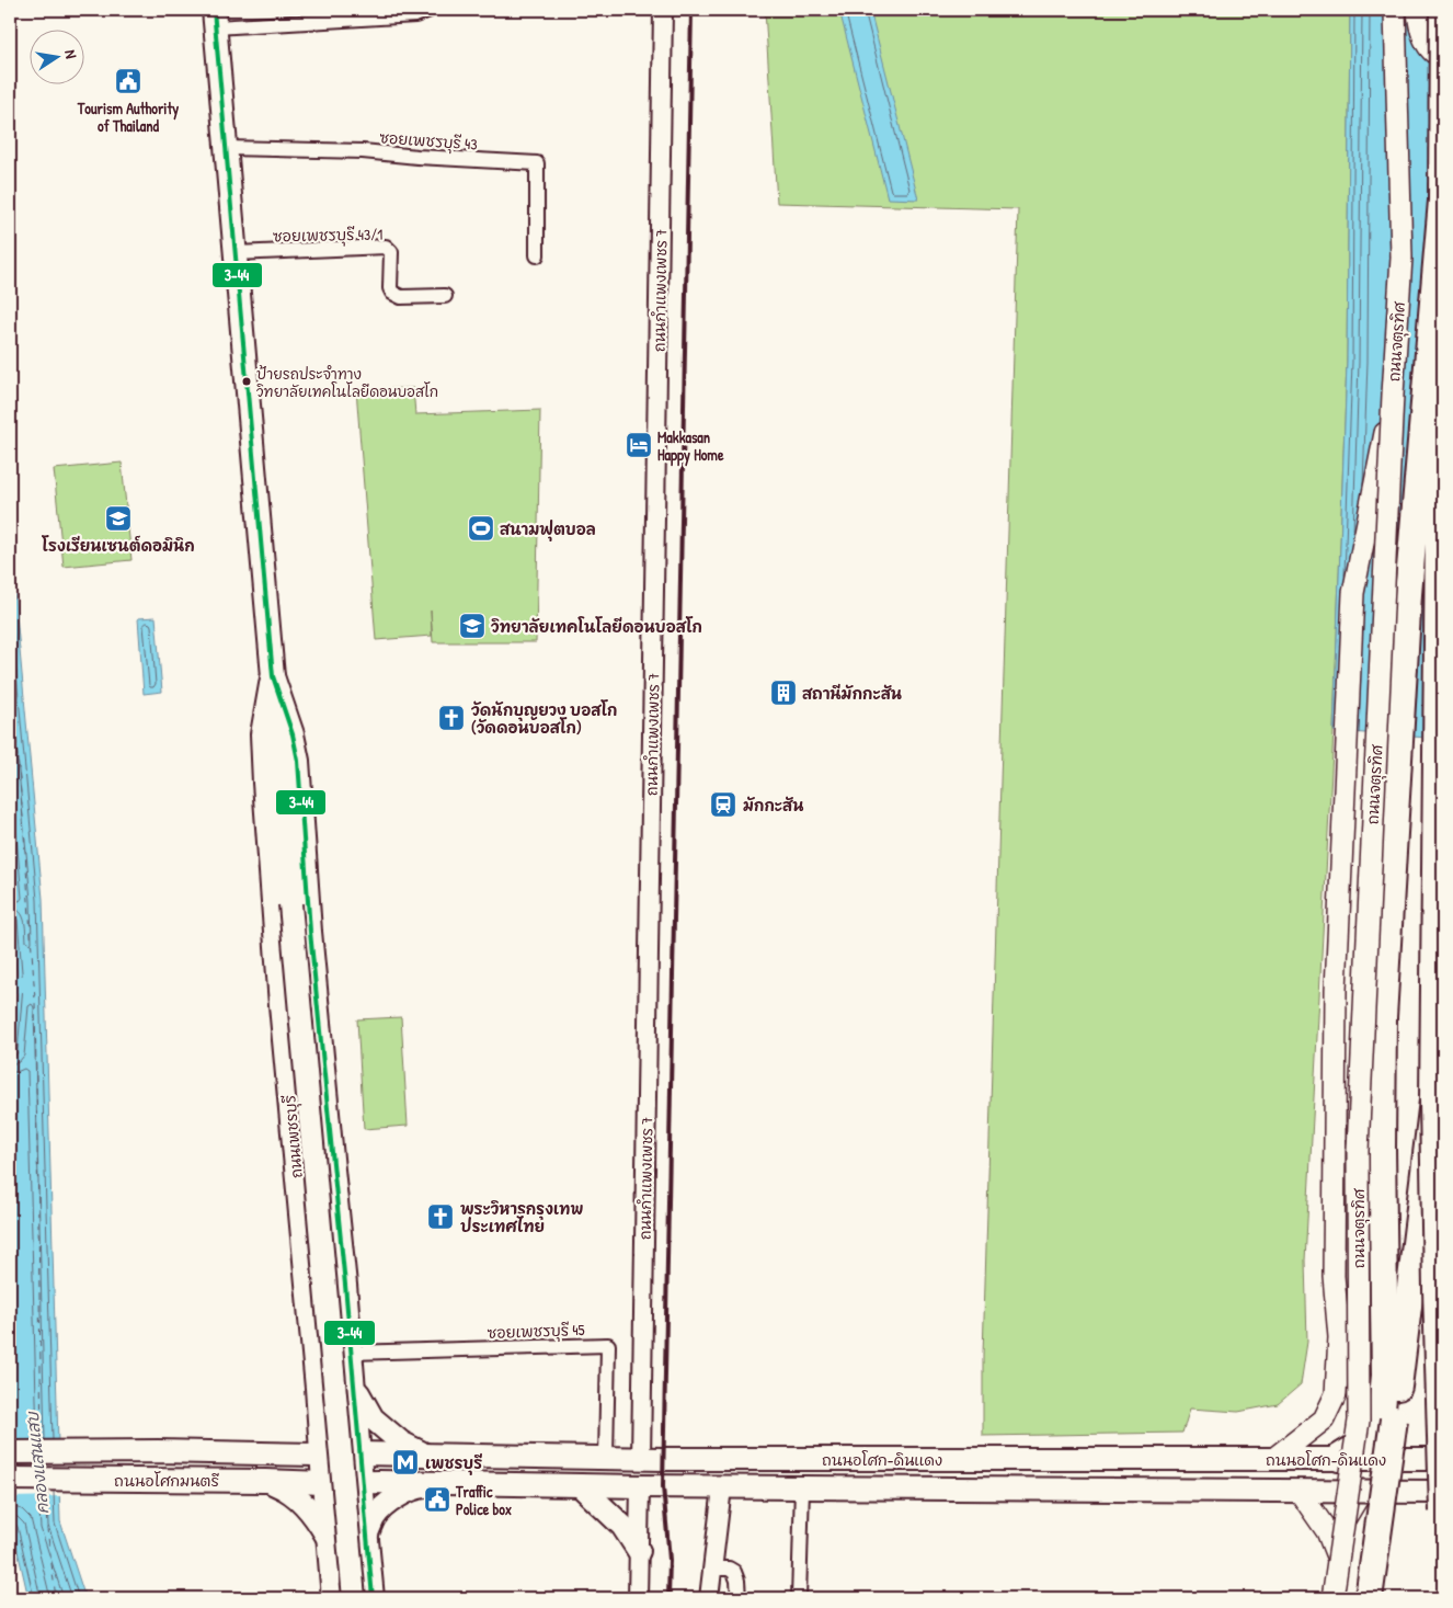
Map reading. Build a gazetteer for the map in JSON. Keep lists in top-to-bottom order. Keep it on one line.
{"streets":{"main road":["ถนนจตุรทิศ","ถนนเพชรบุรี","ถนนอโศก-ดินแดง","ถนนอโศกมนตรี"],"street":["ซอยเพชรบุรี 43","ซอยเพชรบุรี 43/1","ถนนกำแพงเพชร 7","ซอยเพชรบุรี 45"]},"crossings":[["ซอยเพชรบุรี 43","ถนนเพชรบุรี"],["ซอยเพชรบุรี 43/1","ถนนเพชรบุรี"],["ถนนกำแพงเพชร 7","ถนนอโศก-ดินแดง"],["ถนนเพชรบุรี","ซอยเพชรบุรี 45"],["ถนนเพชรบุรี","ถนนอโศก-ดินแดง"],["ถนนเพชรบุรี","ถนนอโศกมนตรี"],["ซอยเพชรบุรี 45","ถนนอโศก-ดินแดง"],["ถนนอโศก-ดินแดง","ถนนอโศกมนตรี"]],"water":["คลองแสนแสบ"],"places":{"public building":["Tourism Authority of Thailand","Traffic Police box"],"other":["ป้ายรถประจำทาง วิทยาลัยเทคโนโลยีดอนบอสโก"],"hotel":["Makkasan Happy Home"],"school or university":["โรงเรียนเซนต์ดอมินิก","วิทยาลัยเทคโนโลยีดอนบอสโก"],"sports":["สนามฟุตบอล"],"building":["สถานีมักกะสัน"],"church":["วัดนักบุญยวง บอสโก (วัดดอนบอสโก)","พระวิหารกรุงเทพ ประเทศไทย"],"station":["มักกะสัน"],"metro station":["เพชรบุรี"]},"lines":["transit line 3-44"],"north":"right"}
